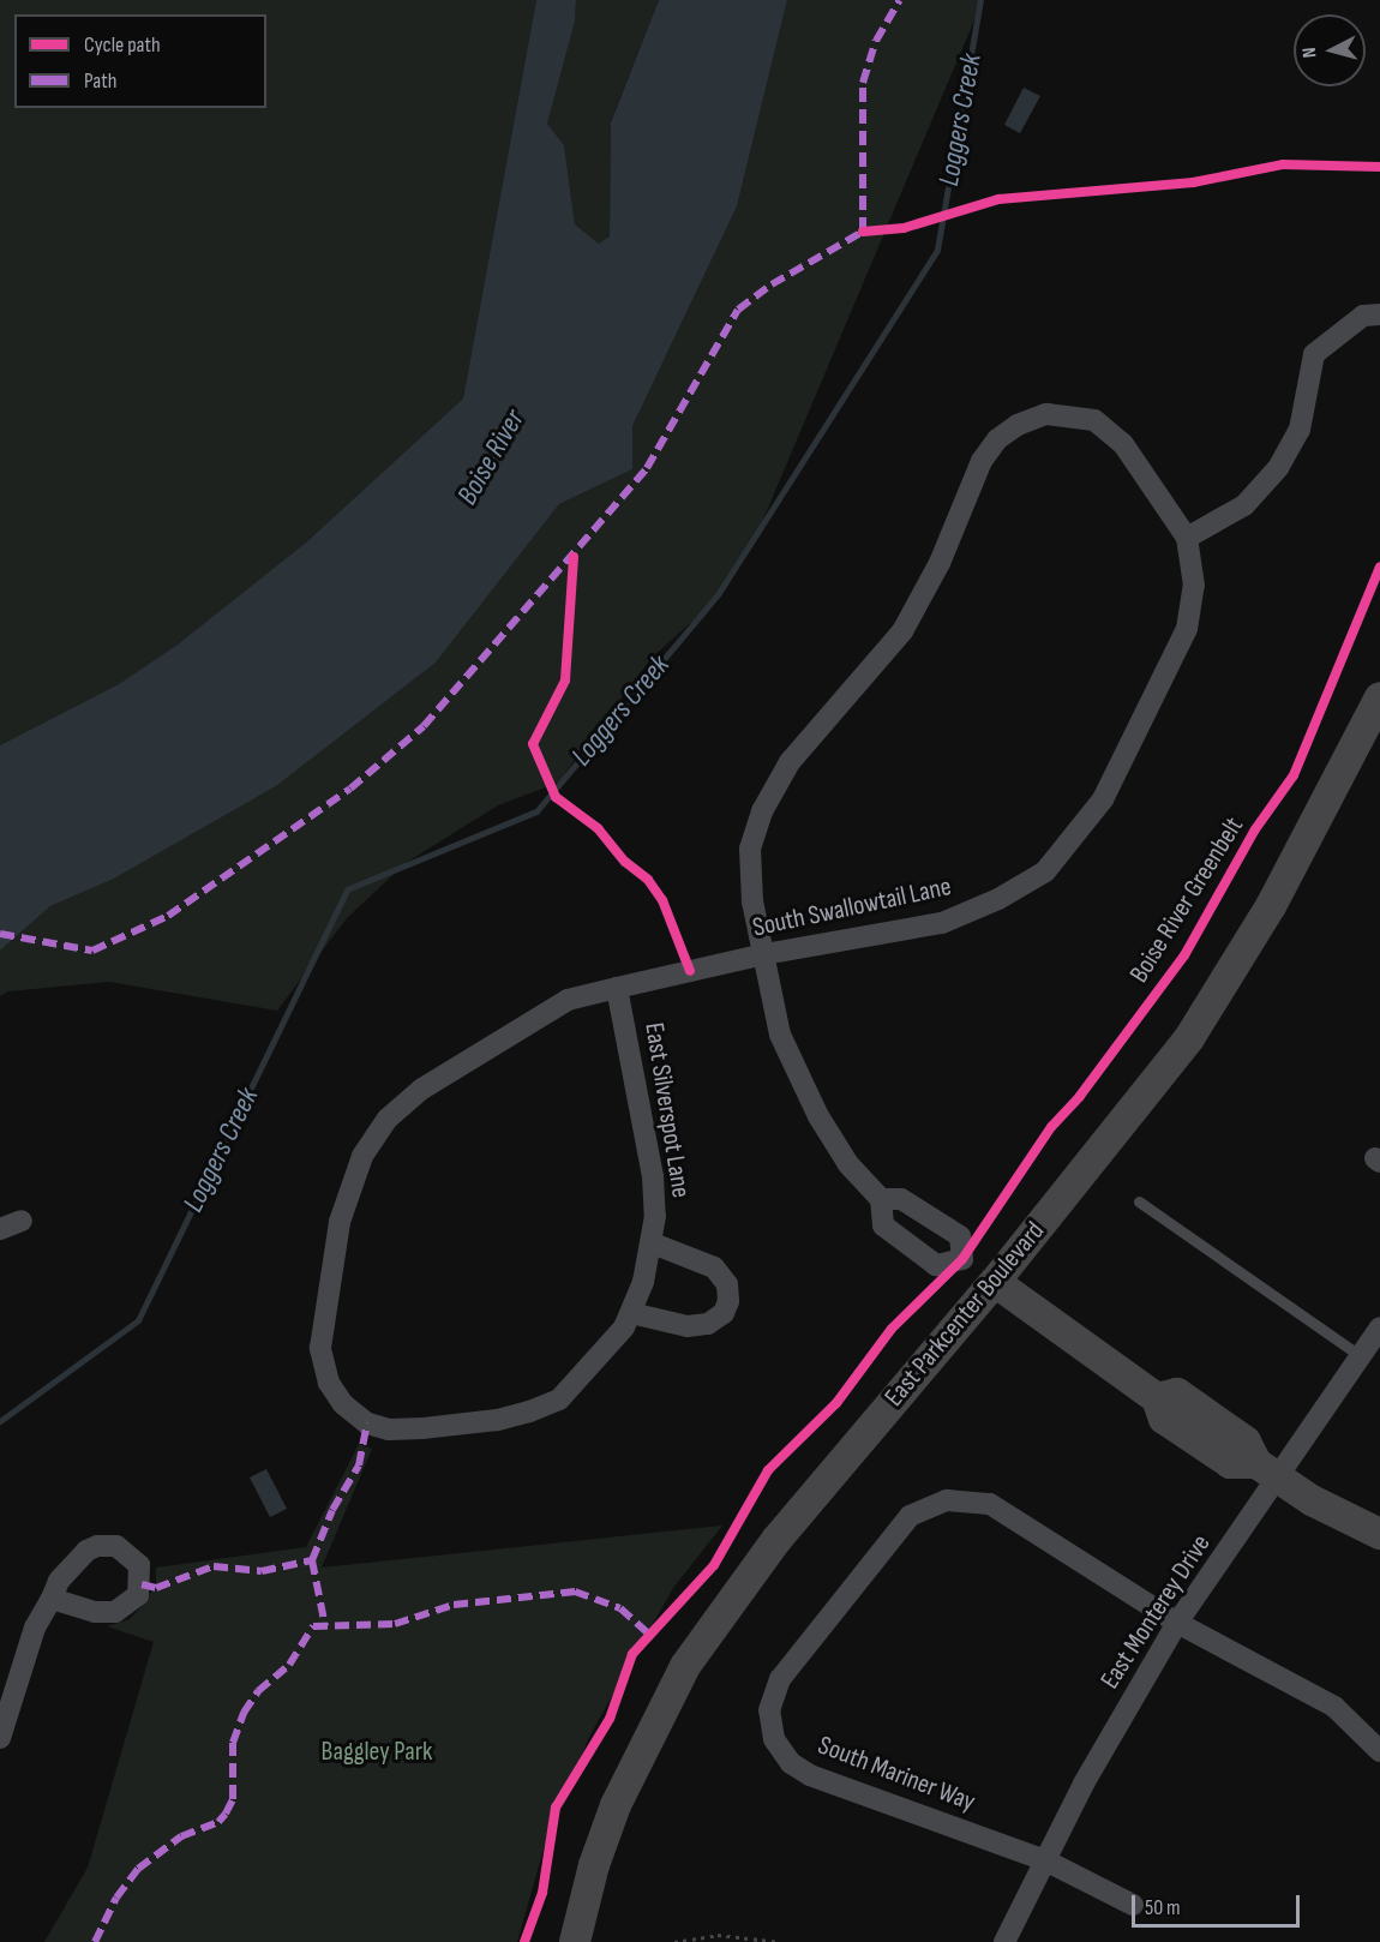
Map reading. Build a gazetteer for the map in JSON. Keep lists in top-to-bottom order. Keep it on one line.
{"streets":{"main road":["East Parkcenter Boulevard"],"street":["South Swallowtail Lane","East Silverspot Lane","East Monterey Drive","South Mariner Way"],"cycle path":["Boise River Greenbelt"]},"crossings":[["South Swallowtail Lane","East Silverspot Lane"],["East Monterey Drive","South Mariner Way"]],"water":["Loggers Creek","Boise River"],"parks":["Baggley Park"],"legend":["Cycle path","Path"],"scale_bar":"50 m","north":"left"}
